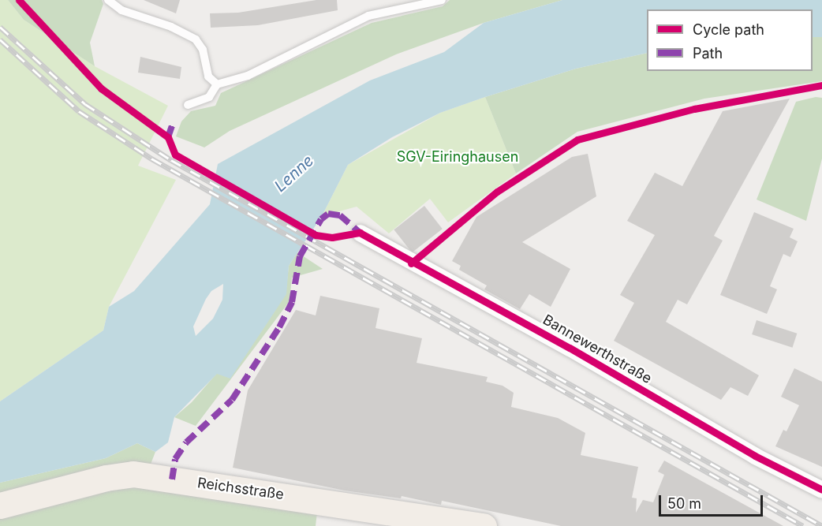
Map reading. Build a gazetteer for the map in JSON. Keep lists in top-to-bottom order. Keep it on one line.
{"streets":{"main road":["Reichsstraße"],"street":["Bannewerthstraße"]},"water":["Lenne"],"parks":["SGV-Eiringhausen"],"legend":["Cycle path","Path"],"scale_bar":"50 m"}
